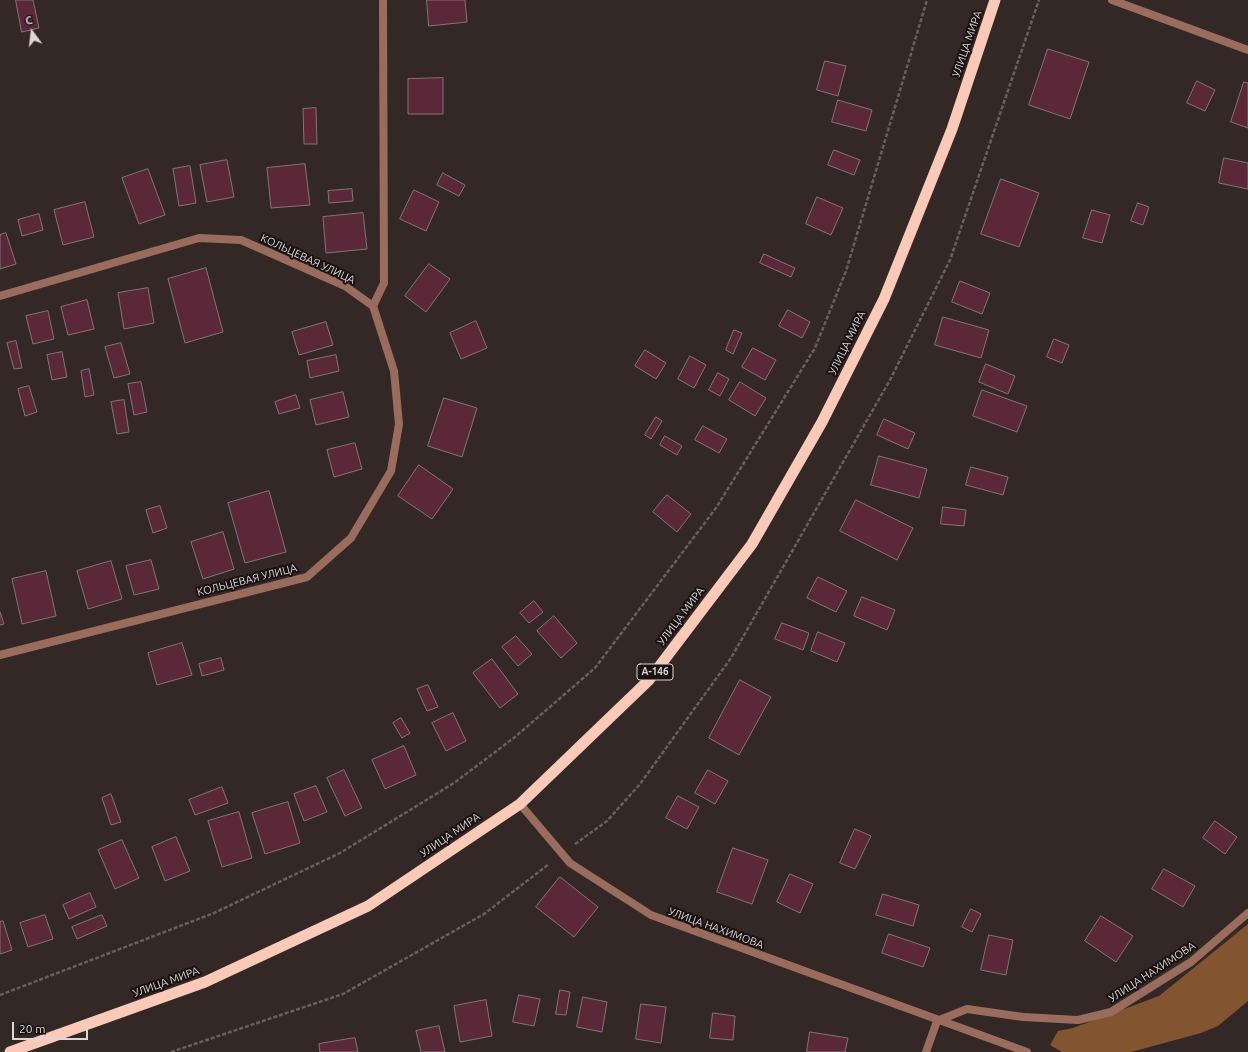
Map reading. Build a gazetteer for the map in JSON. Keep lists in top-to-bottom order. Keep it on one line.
{"streets":{"highway":["УЛИЦА МИРА","А-146"],"street":["КОЛЬЦЕВАЯ УЛИЦА","УЛИЦА НАХИМОВА"]},"crossings":[["УЛИЦА МИРА","УЛИЦА НАХИМОВА"]],"scale_bar":"20 m","north":"top"}
